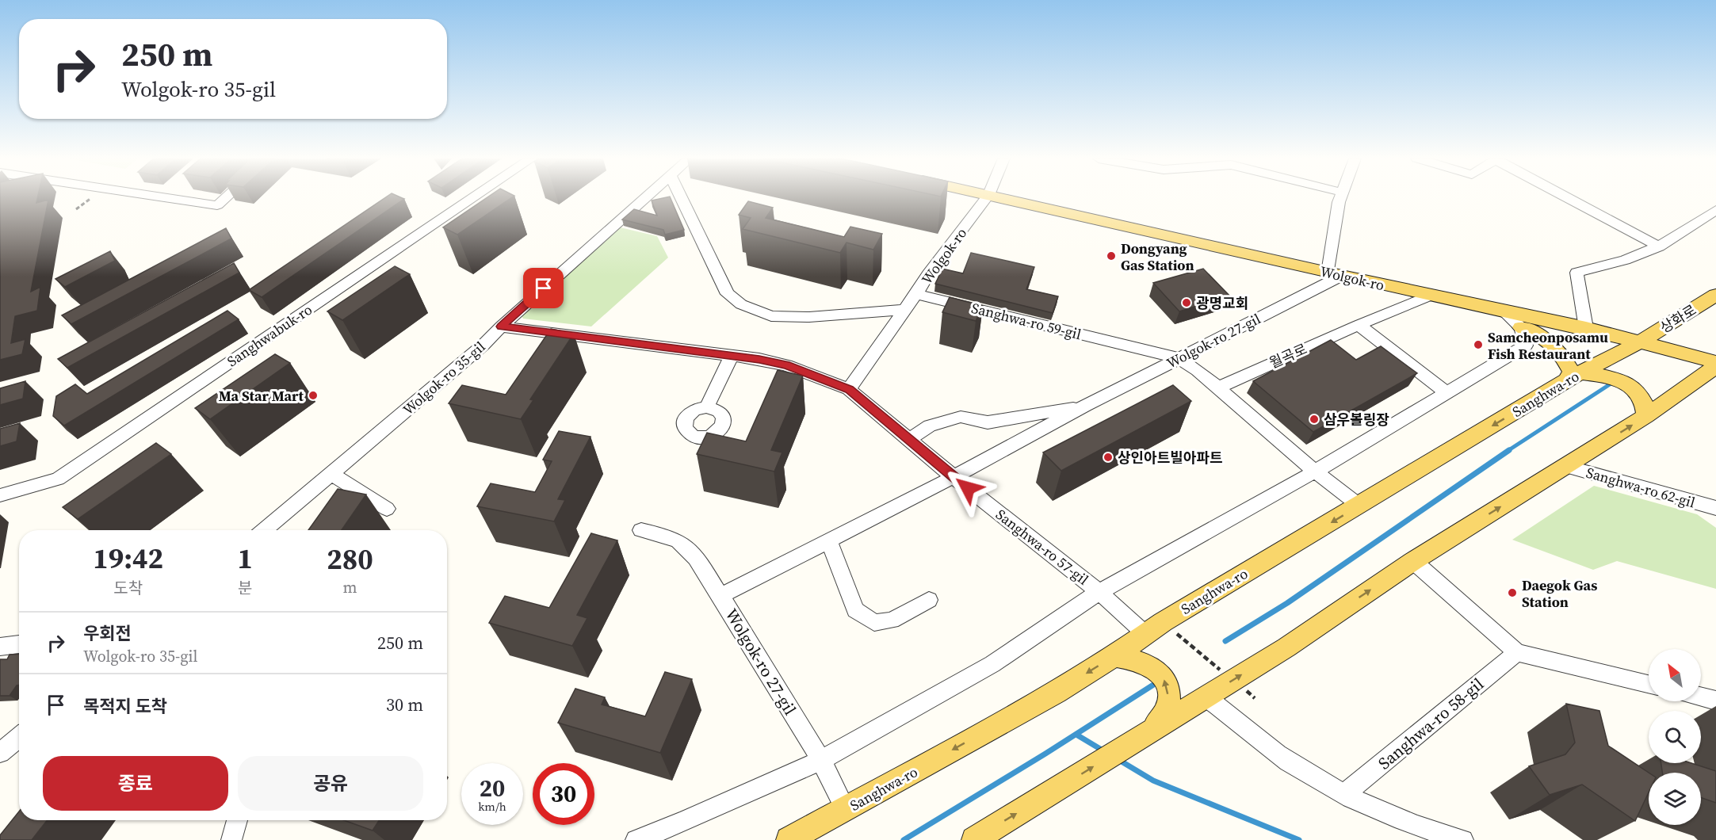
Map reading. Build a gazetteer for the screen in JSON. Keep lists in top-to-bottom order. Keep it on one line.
{"streets":{"main road":["Wolgok-ro","상화로","Sanghwa-ro"],"street":["Sanghwa-ro 59-gil","Sanghwabuk-ro","Wolgok-ro 27-gil","월곡로","Wolgok-ro 35-gil","Sanghwa-ro 62-gil","Sanghwa-ro 57-gil","Sanghwa-ro 58-gil"]},"crossings":[["Wolgok-ro","상화로"],["Wolgok-ro","Sanghwa-ro 59-gil"],["Wolgok-ro","Wolgok-ro 27-gil"],["Wolgok-ro","월곡로"],["Wolgok-ro","Sanghwa-ro"],["상화로","Sanghwa-ro"],["Sanghwa-ro 59-gil","Wolgok-ro 27-gil"],["Sanghwa-ro 59-gil","월곡로"],["Sanghwa-ro 59-gil","Sanghwa-ro"],["Wolgok-ro 27-gil","Sanghwa-ro"],["Wolgok-ro 27-gil","Sanghwa-ro 57-gil"],["Wolgok-ro 35-gil","Sanghwa-ro 57-gil"],["Sanghwa-ro","Sanghwa-ro 57-gil"]],"places":["Dongyang Gas Station","광명교회","Samcheonposamu Fish Restaurant","Ma Star Mart","삼우볼링장","상인아트빌아파트","Daegok Gas Station"],"north":"top left","page":{"turn":["250 m","Wolgok-ro 35-gil"],"eta":["19:42","도착","1","분","280","m"],"list":[{"name":"우회전","note":"Wolgok-ro 35-gil","value":"250 m"},{"name":"목적지 도착","value":"30 m"}],"buttons":["종료","공유"],"speed":"20 km/h","limit":"30"}}
